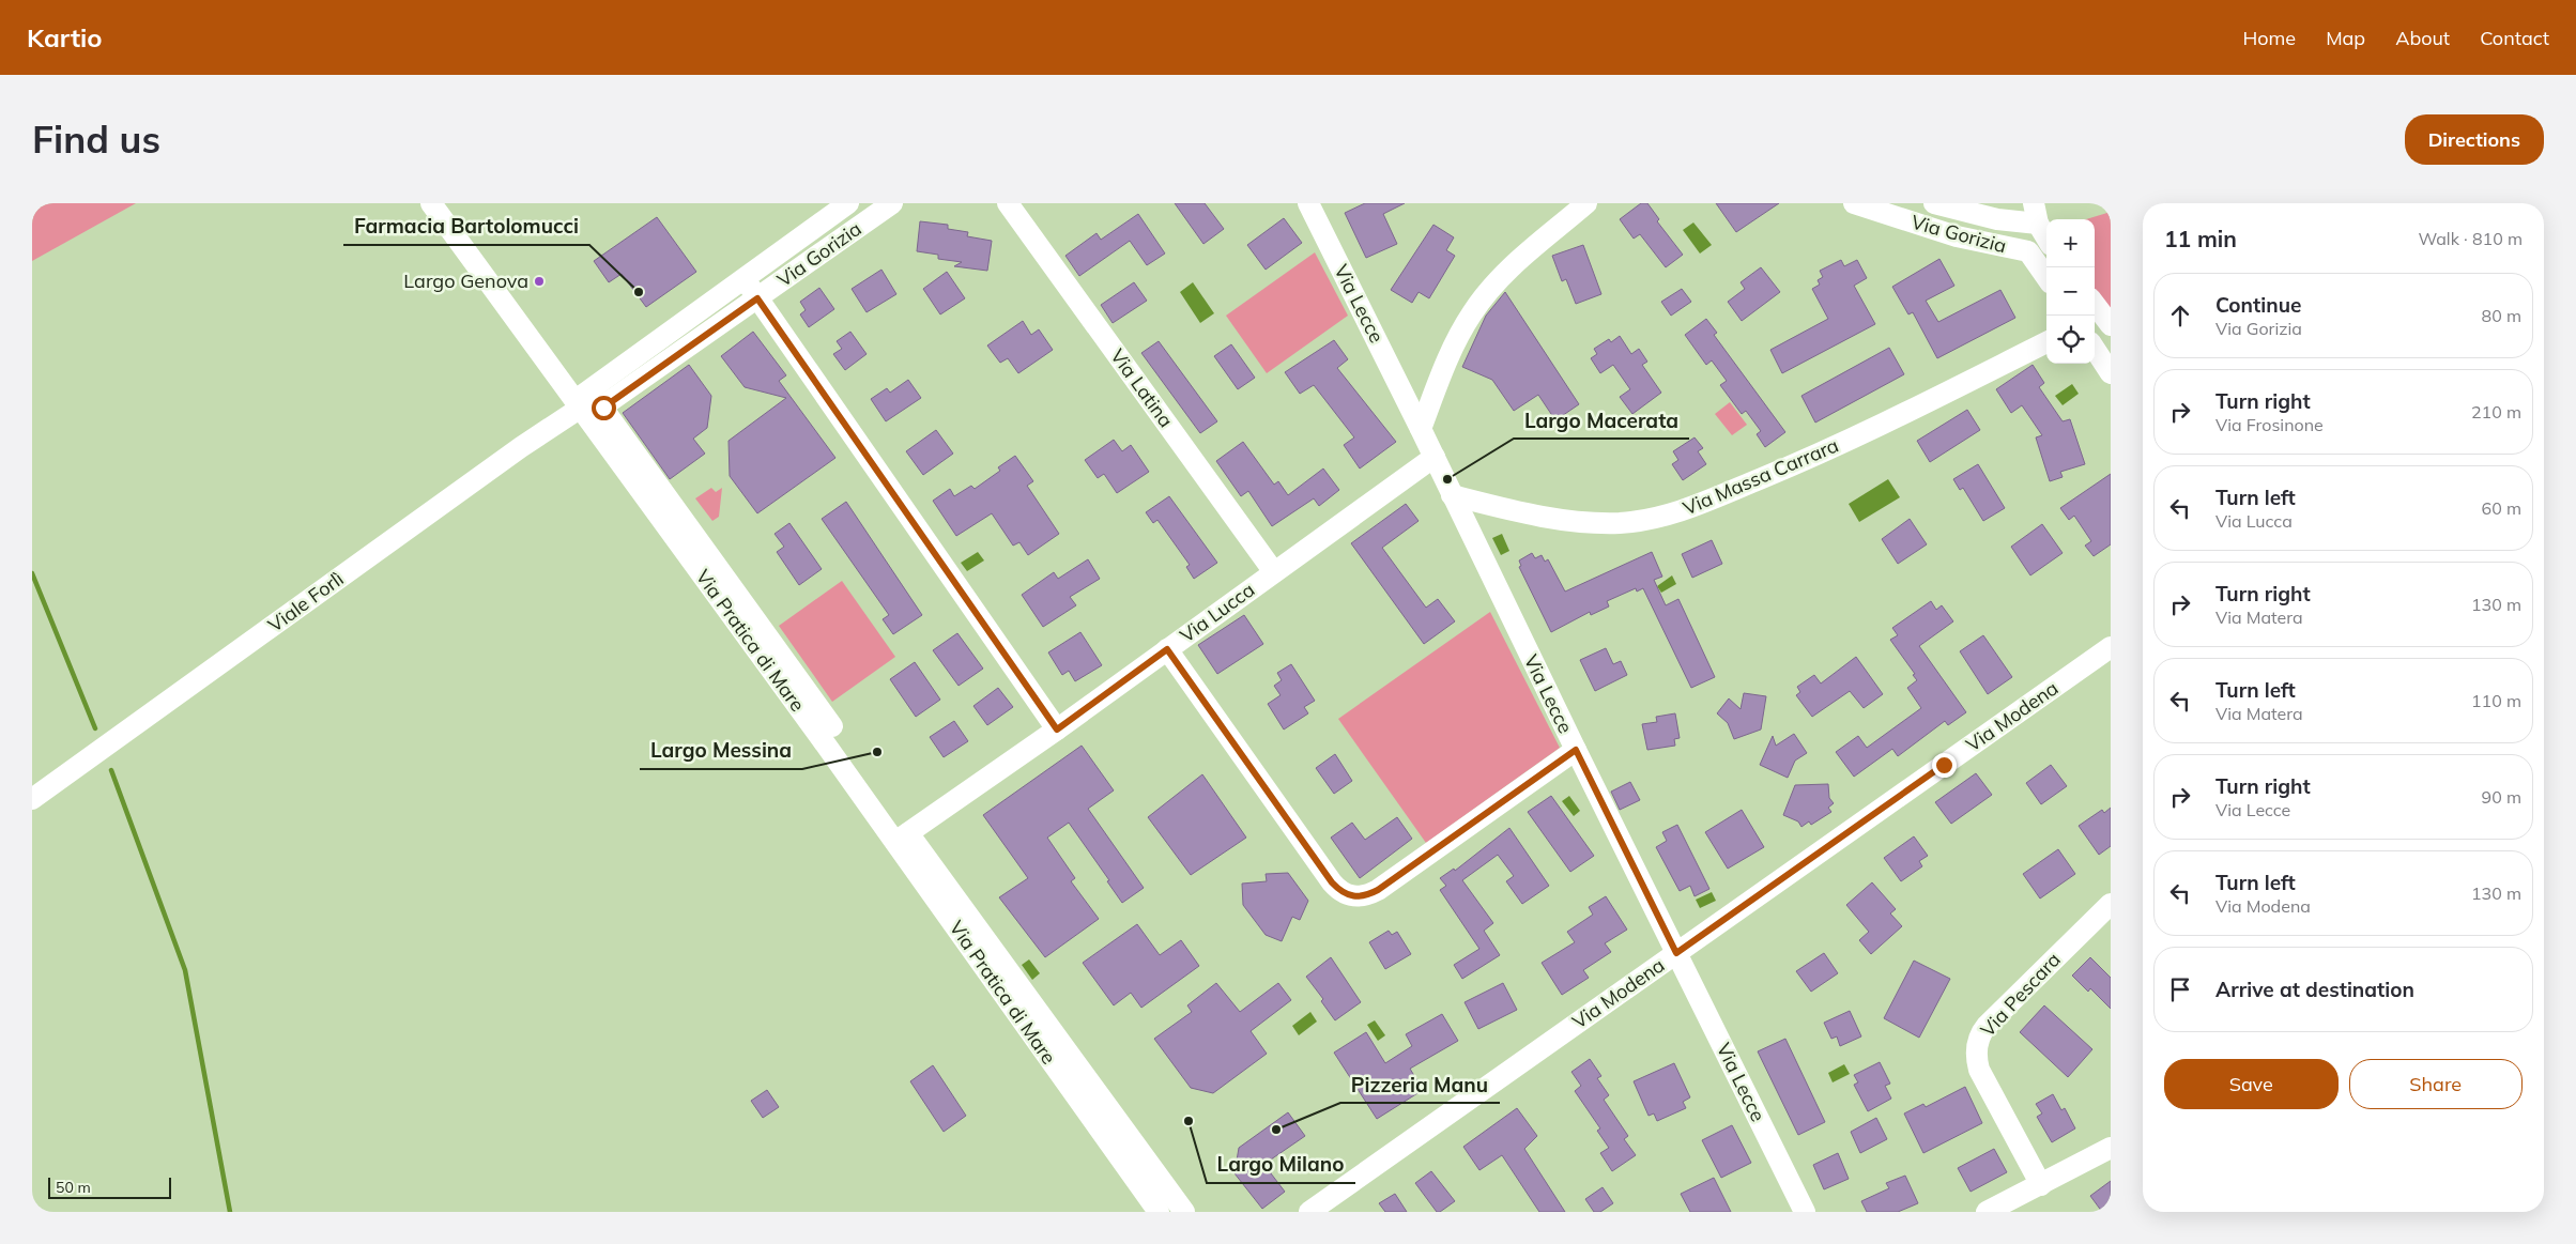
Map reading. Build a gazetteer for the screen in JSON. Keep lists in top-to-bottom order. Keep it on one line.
{"streets":{"street":["Via Gorizia","Via Lecce","Via Latina","Via Massa Carrara","Viale Forlì","Via Lucca","Via Pratica di Mare","Via Modena","Via Pescara"]},"crossings":[["Via Gorizia","Viale Forlì"],["Via Gorizia","Via Pratica di Mare"],["Via Lecce","Via Massa Carrara"],["Via Lecce","Via Lucca"],["Via Lecce","Via Modena"],["Via Latina","Via Lucca"],["Viale Forlì","Via Pratica di Mare"],["Via Lucca","Via Pratica di Mare"]],"places":["Largo Genova","Farmacia Bartolomucci","Largo Macerata","Largo Messina","Largo Milano","Pizzeria Manu"],"scale_bar":"50 m","page":{"header":"Kartio","nav":["Home","Map","About","Contact"],"buttons":["Directions",["Save","Share"]],"title":"Find us","heading":["11 min","Walk · 810 m"],"map_buttons":["+","−"],"list":[["Continue","Via Gorizia","80 m"],["Turn right","Via Frosinone","210 m"],["Turn left","Via Lucca","60 m"],["Turn right","Via Matera","130 m"],["Turn left","Via Matera","110 m"],["Turn right","Via Lecce","90 m"],["Turn left","Via Modena","130 m"],"Arrive at destination"],"scale":"50 m"}}
